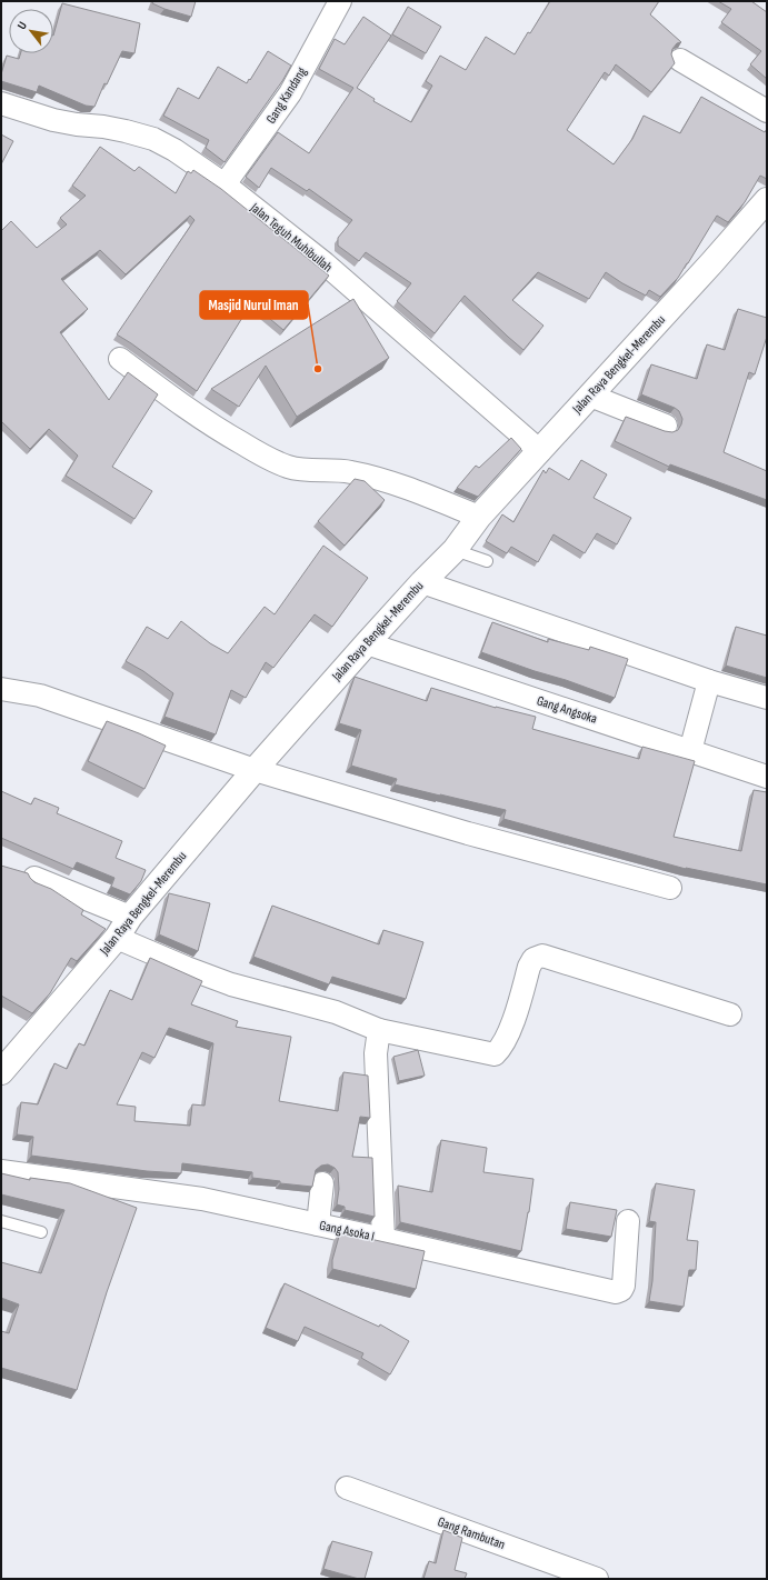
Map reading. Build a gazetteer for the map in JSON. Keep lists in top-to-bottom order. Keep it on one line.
{"streets":{"street":["Gang Kandang","Jalan Teguh Muhibullah","Jalan Raya Bengkel-Merembu","Gang Angsoka","Gang Asoka I","Gang Rambutan"]},"crossings":[["Gang Kandang","Jalan Teguh Muhibullah"],["Jalan Teguh Muhibullah","Jalan Raya Bengkel-Merembu"],["Jalan Raya Bengkel-Merembu","Gang Angsoka"]],"places":["Masjid Nurul Iman"],"north":"top left"}
